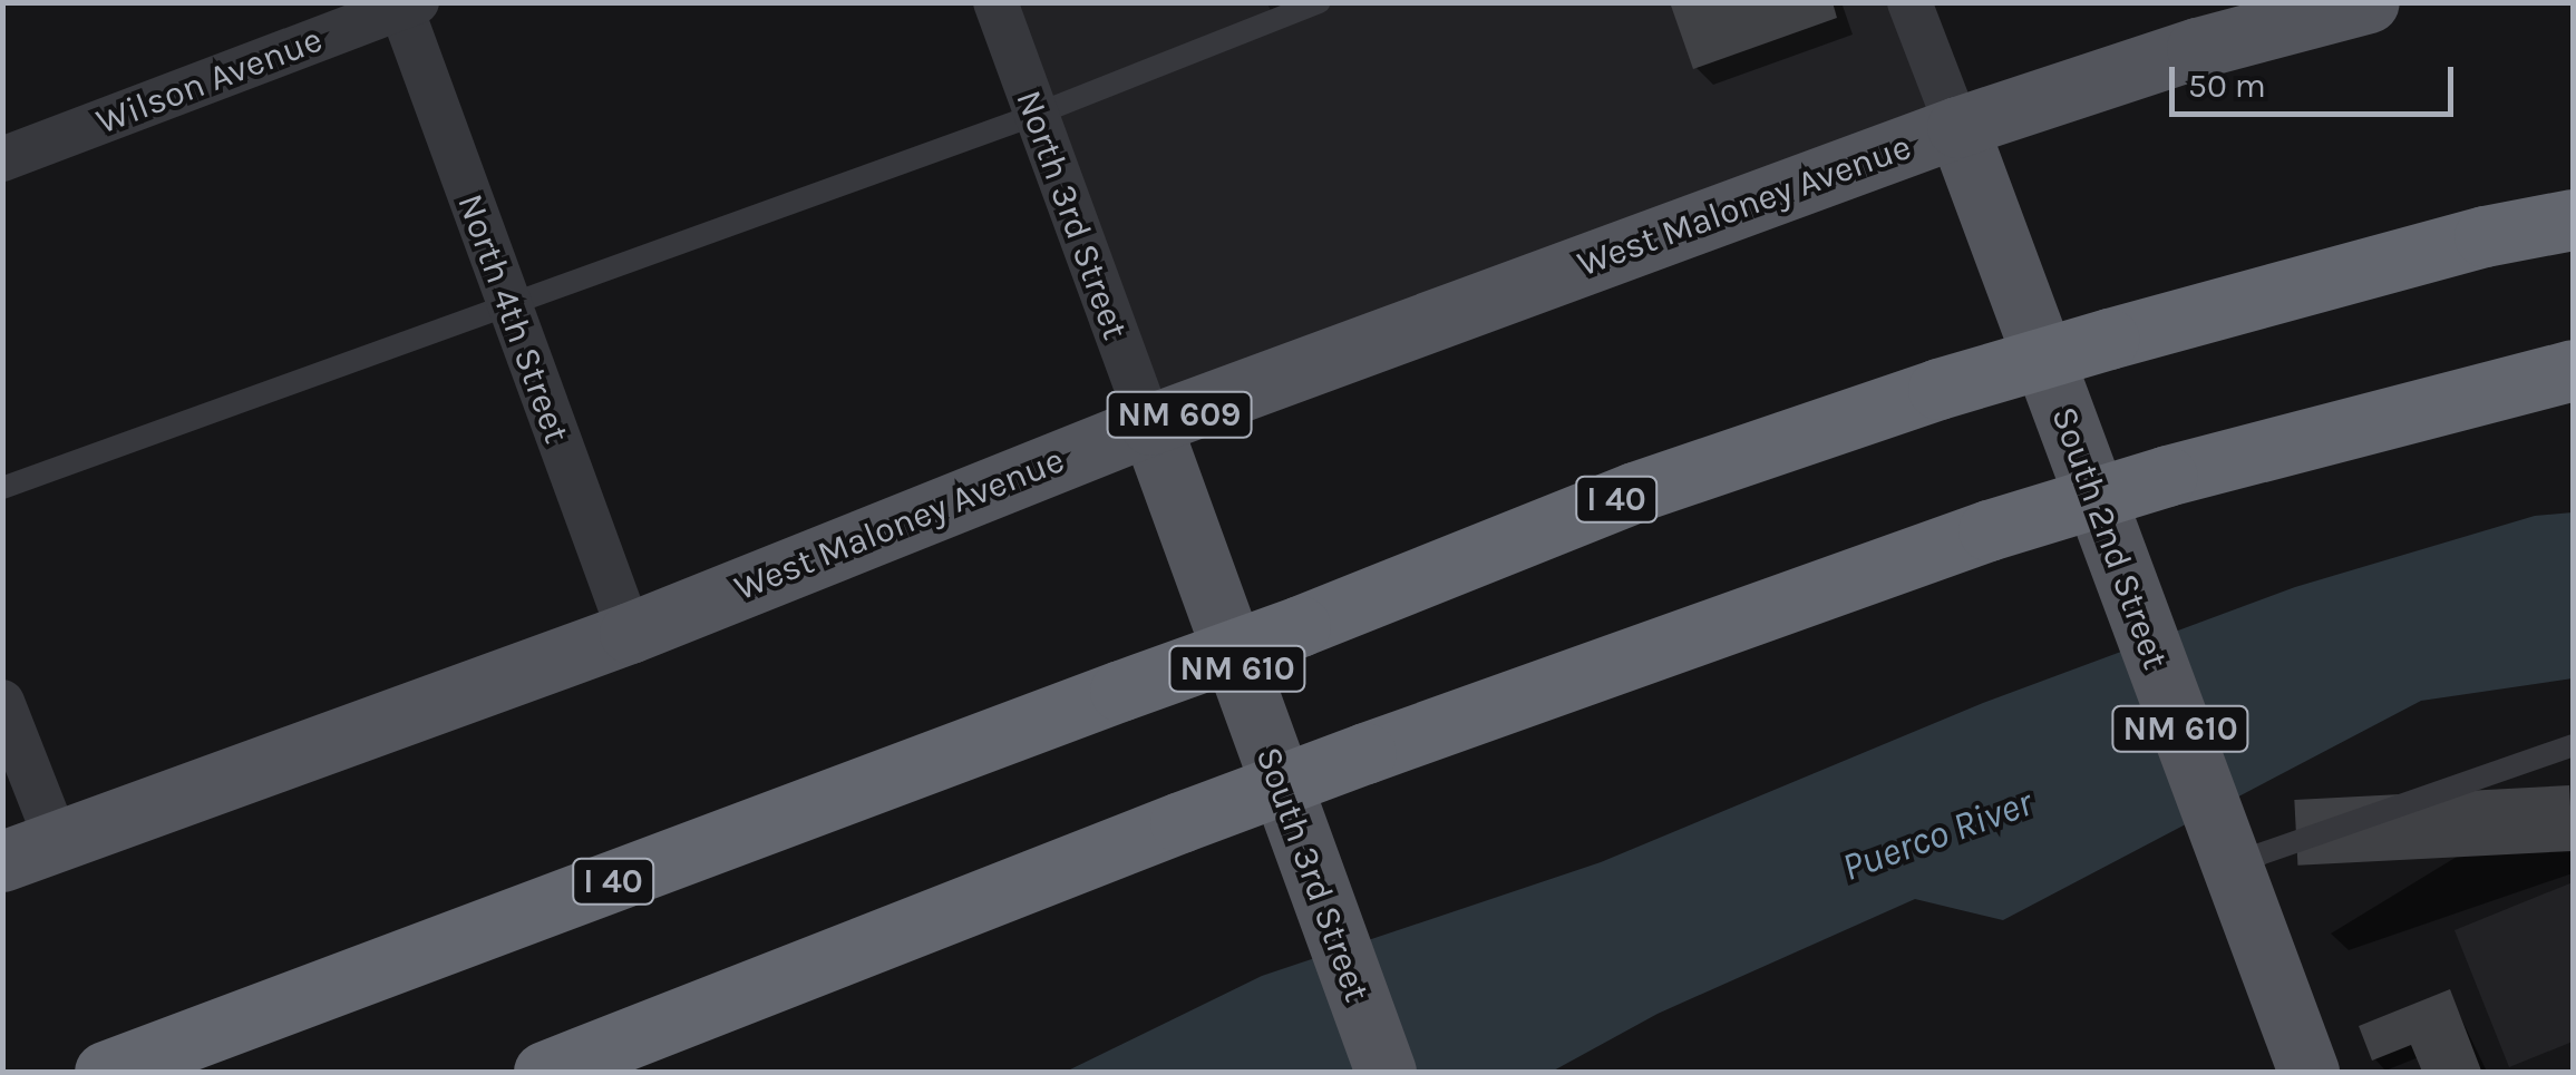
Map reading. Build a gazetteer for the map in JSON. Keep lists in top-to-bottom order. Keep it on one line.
{"streets":{"highway":["I 40"],"main road":["West Maloney Avenue","NM 609","South 2nd Street","NM 610","South 3rd Street"],"street":["Wilson Avenue","North 3rd Street","North 4th Street"]},"crossings":[["Wilson Avenue","North 4th Street"],["West Maloney Avenue","North 3rd Street"],["West Maloney Avenue","North 4th Street"],["West Maloney Avenue","South 2nd Street"],["West Maloney Avenue","South 3rd Street"],["North 3rd Street","South 3rd Street"]],"water":["Puerco River"],"scale_bar":"50 m"}
